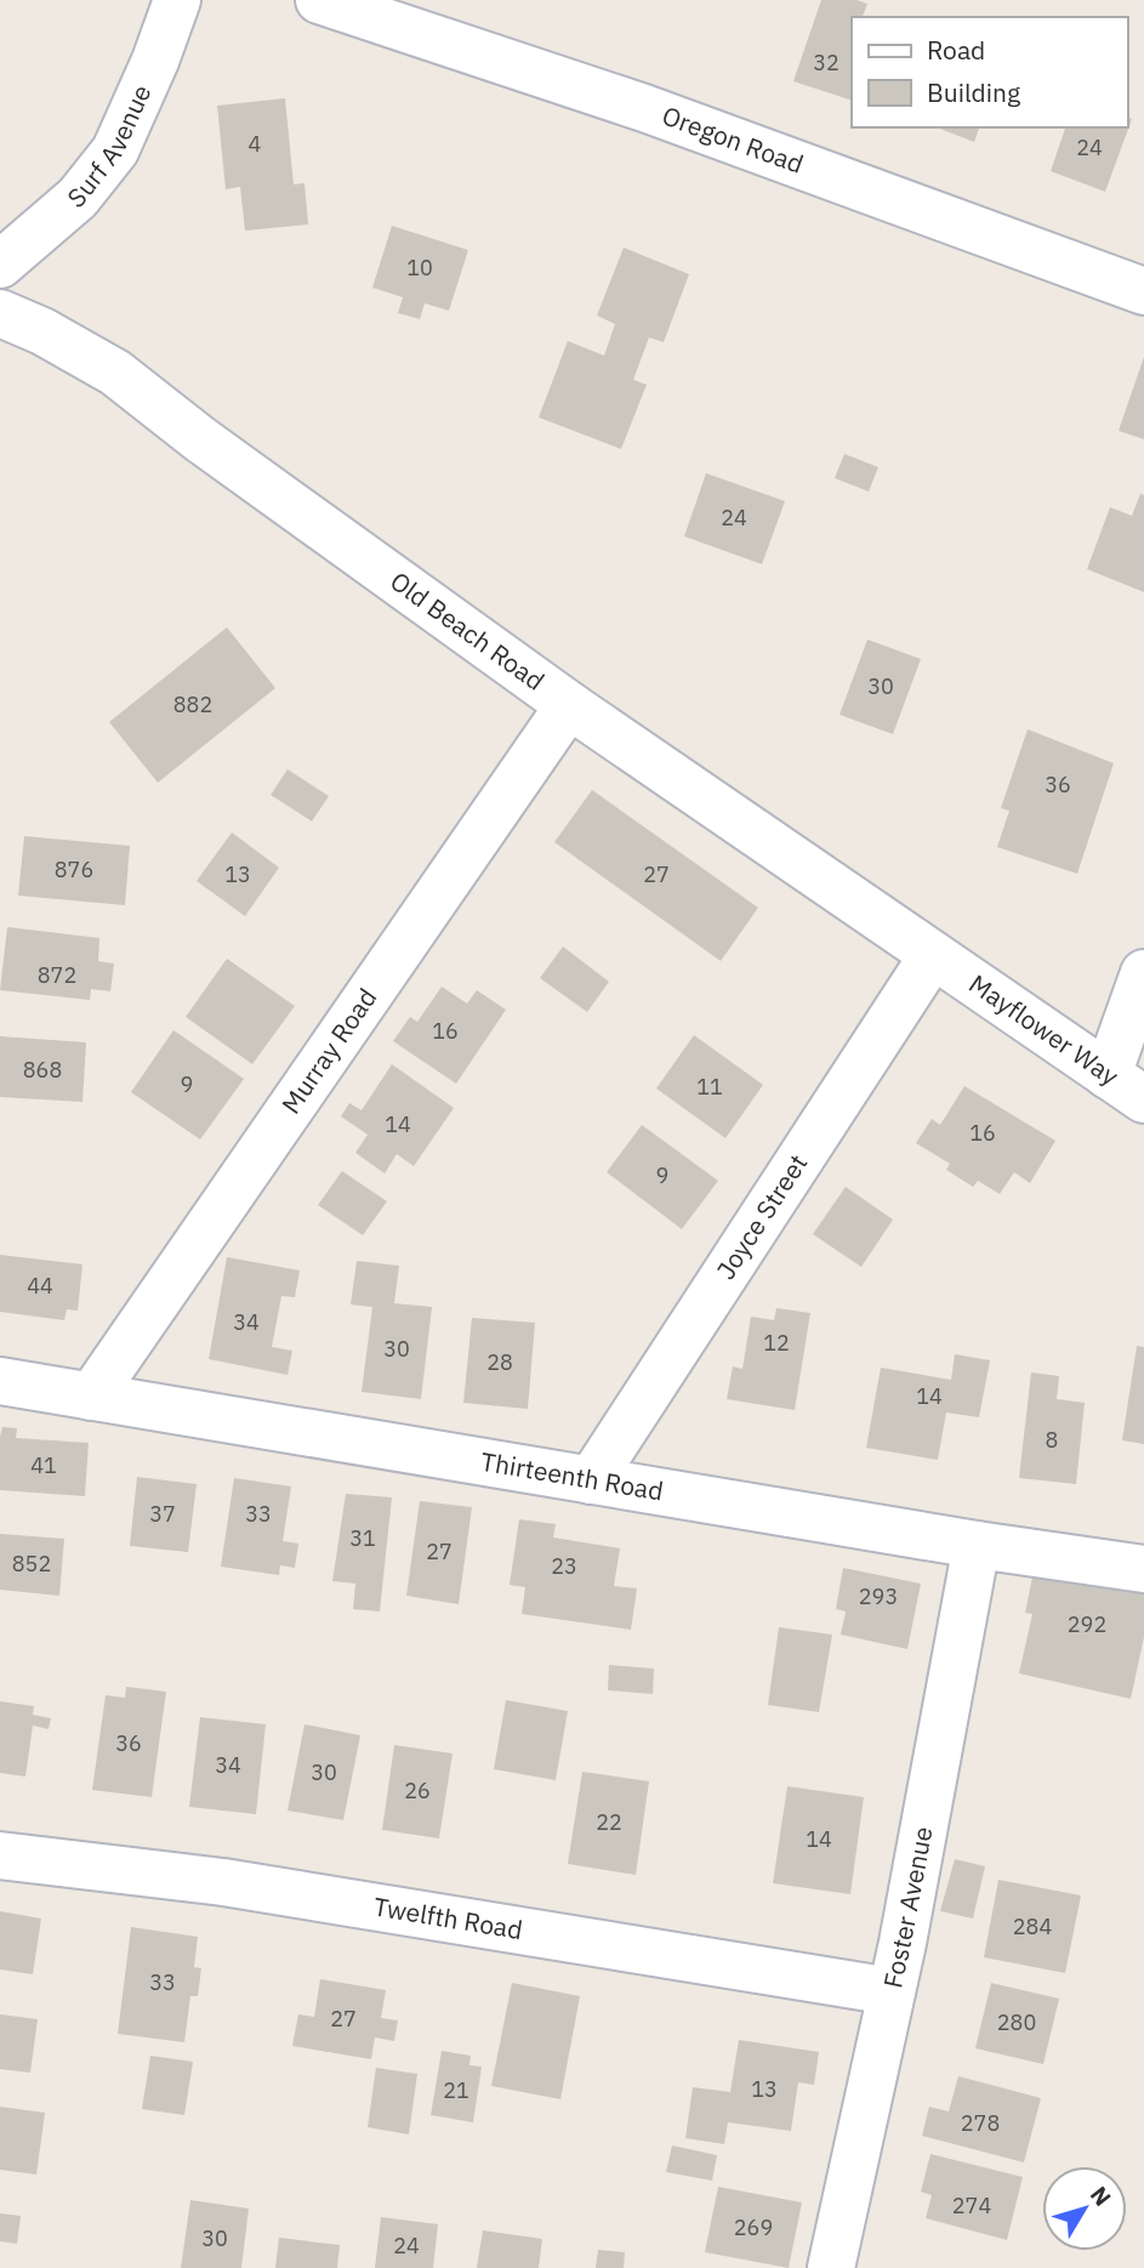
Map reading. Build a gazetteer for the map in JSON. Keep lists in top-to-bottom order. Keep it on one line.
{"streets":{"street":["Oregon Road","Surf Avenue","Old Beach Road","Mayflower Way","Murray Road","Joyce Street","Thirteenth Road","Foster Avenue","Twelfth Road"]},"crossings":[["Old Beach Road","Mayflower Way"],["Old Beach Road","Murray Road"],["Old Beach Road","Joyce Street"],["Mayflower Way","Joyce Street"],["Murray Road","Thirteenth Road"],["Joyce Street","Thirteenth Road"],["Thirteenth Road","Foster Avenue"],["Foster Avenue","Twelfth Road"]],"house_numbers":["32","4","24","10","24","30","882","36","876","13","27","872","16","868","9","11","14","16","9","44","34","12","30","28","14","8","41","37","33","31","27","852","23","293","292","36","34","30","26","22","14","284","33","27","280","13","21","278","274","269","30","24"],"legend":["Road","Building"],"north":"top right"}
